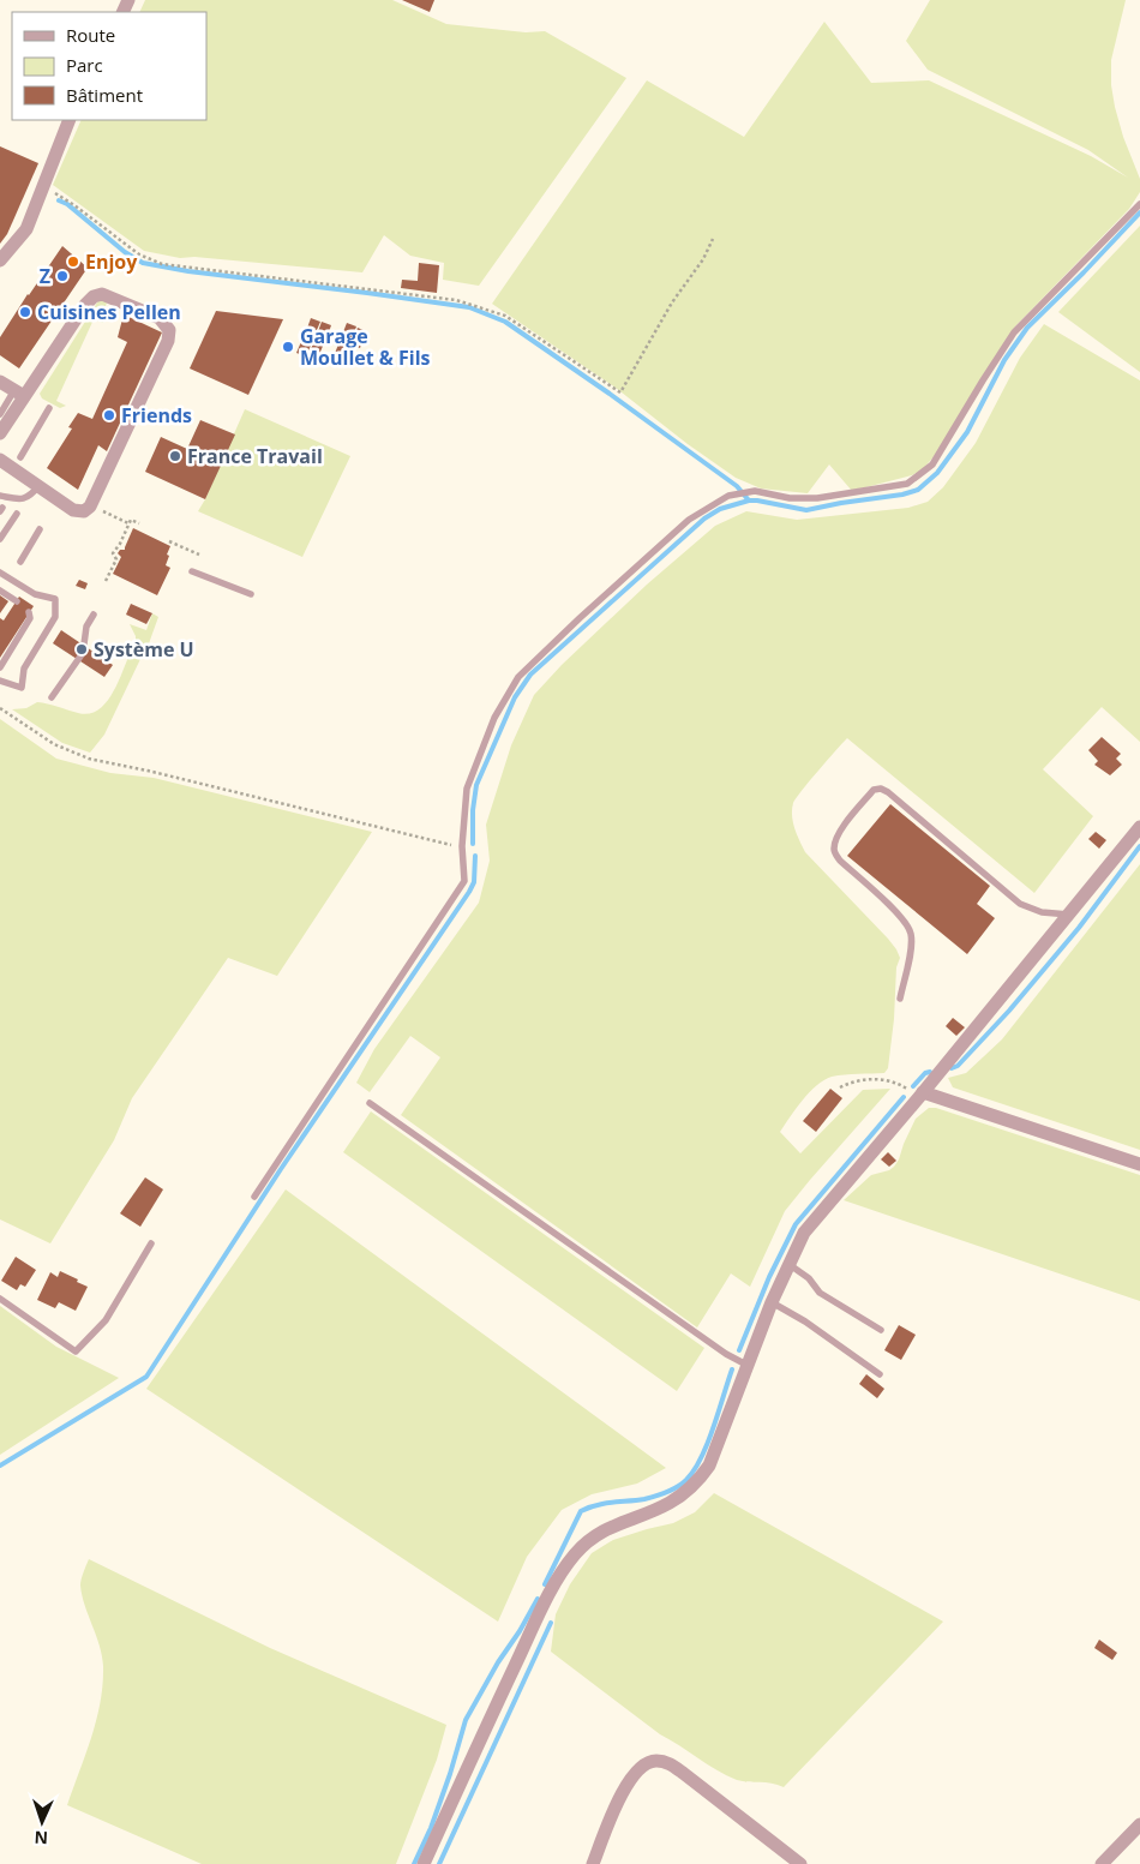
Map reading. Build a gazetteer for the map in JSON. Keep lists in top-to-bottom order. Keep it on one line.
{"places":["Enjoy","Z","Cuisines Pellen","Garage Moullet & Fils","Friends","France Travail","Système U"],"legend":["Route","Parc","Bâtiment"],"north":"bottom"}
